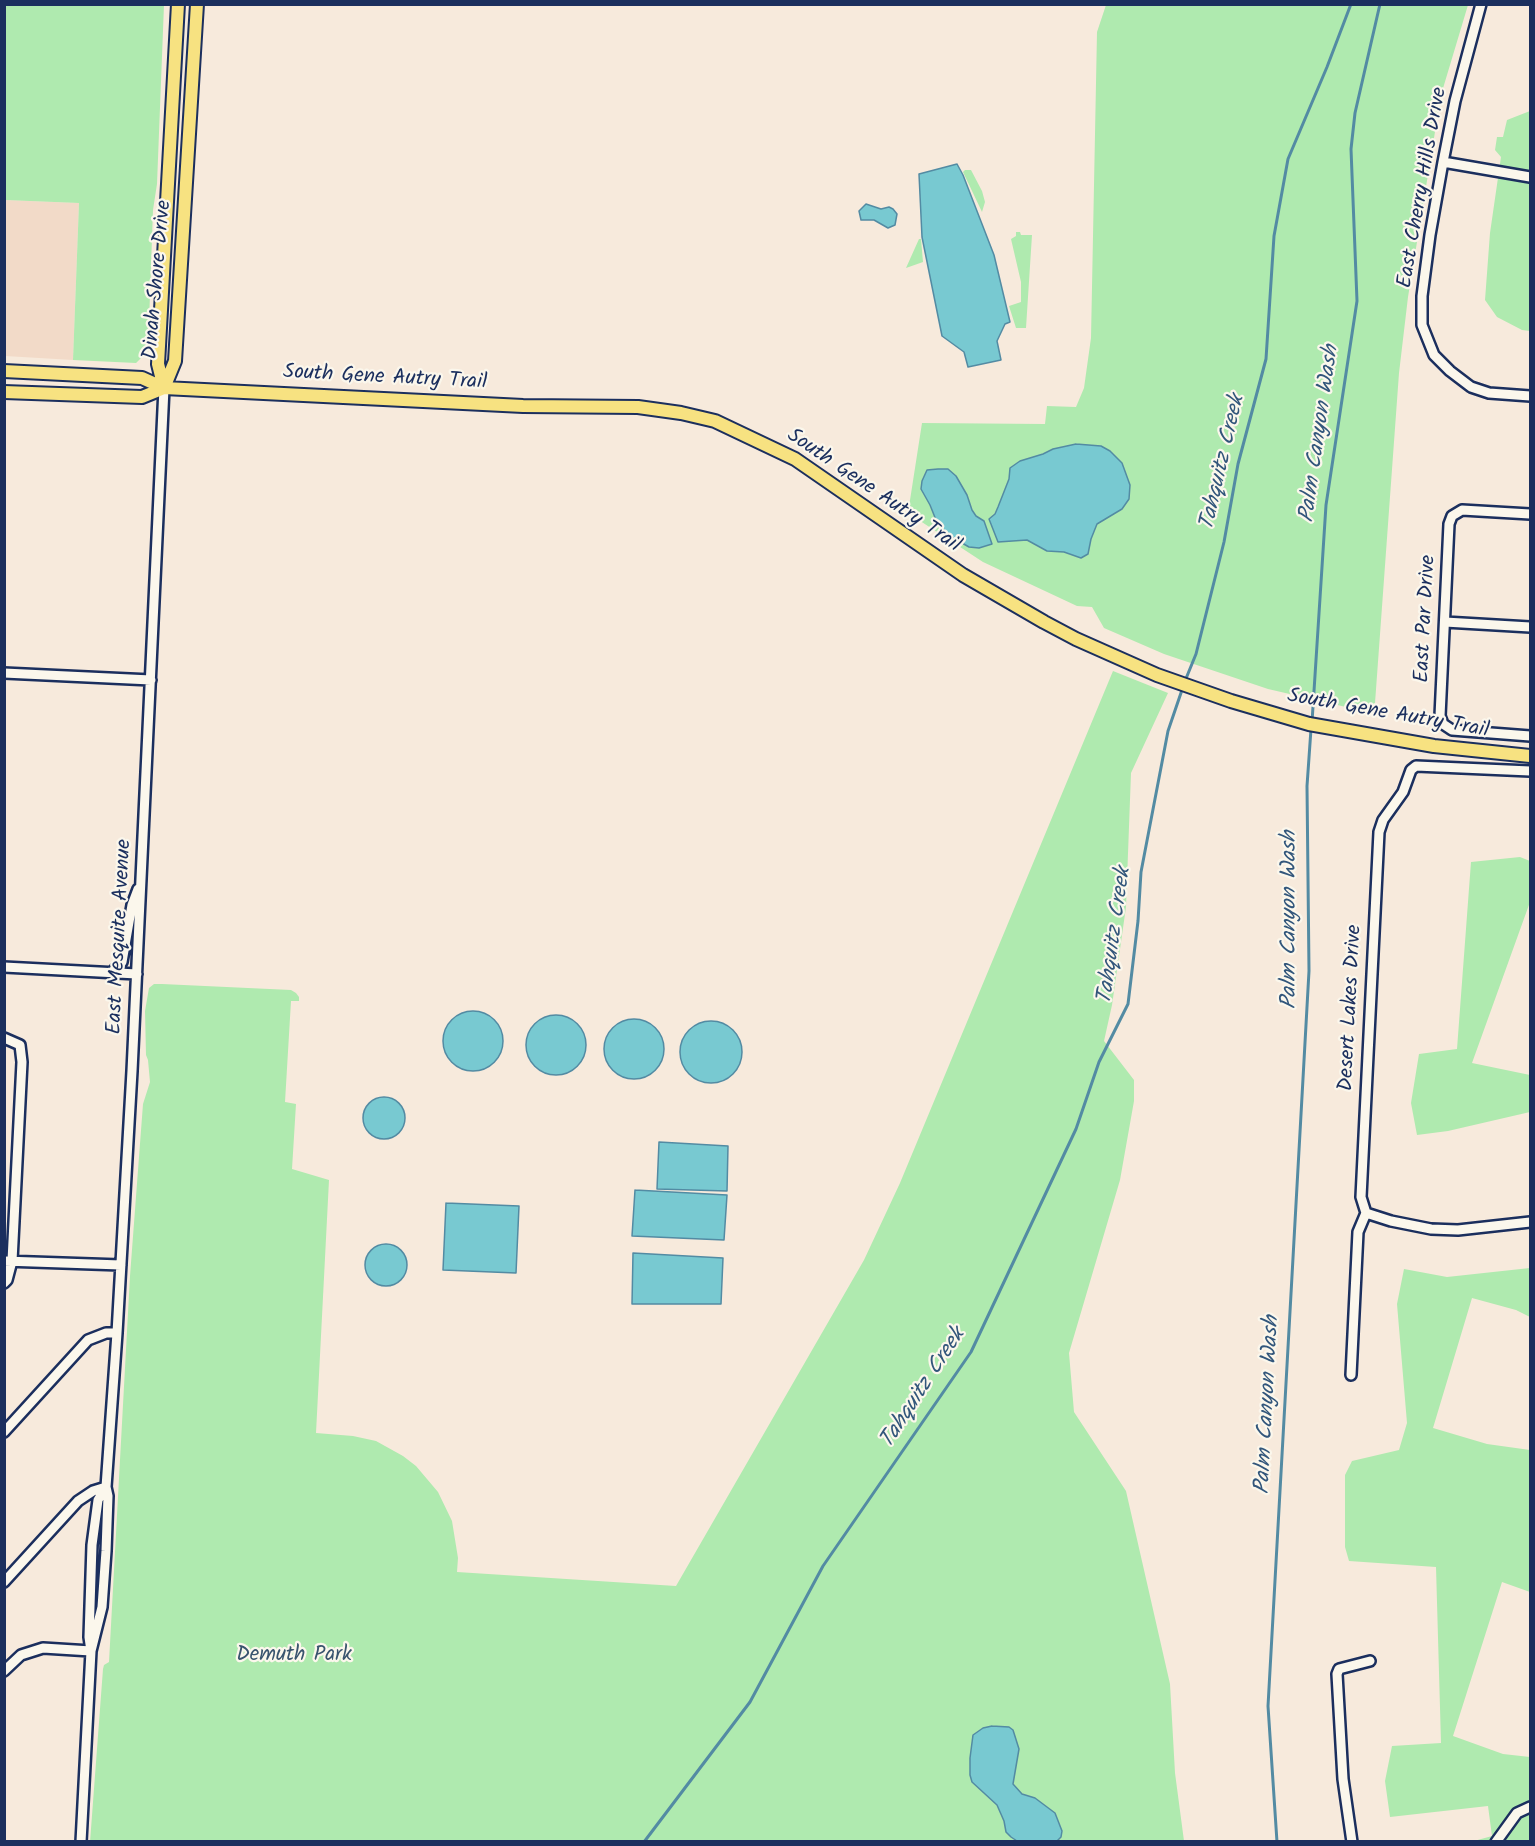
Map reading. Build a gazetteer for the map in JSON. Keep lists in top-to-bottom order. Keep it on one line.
{"streets":{"main road":["Dinah Shore Drive","South Gene Autry Trail"],"street":["East Cherry Hills Drive","East Par Drive","East Mesquite Avenue","Desert Lakes Drive"]},"crossings":[["Dinah Shore Drive","South Gene Autry Trail"],["Dinah Shore Drive","East Mesquite Avenue"],["South Gene Autry Trail","East Par Drive"],["South Gene Autry Trail","East Mesquite Avenue"]],"water":["Palm Canyon Wash","Tahquitz Creek"],"parks":["Demuth Park"]}
